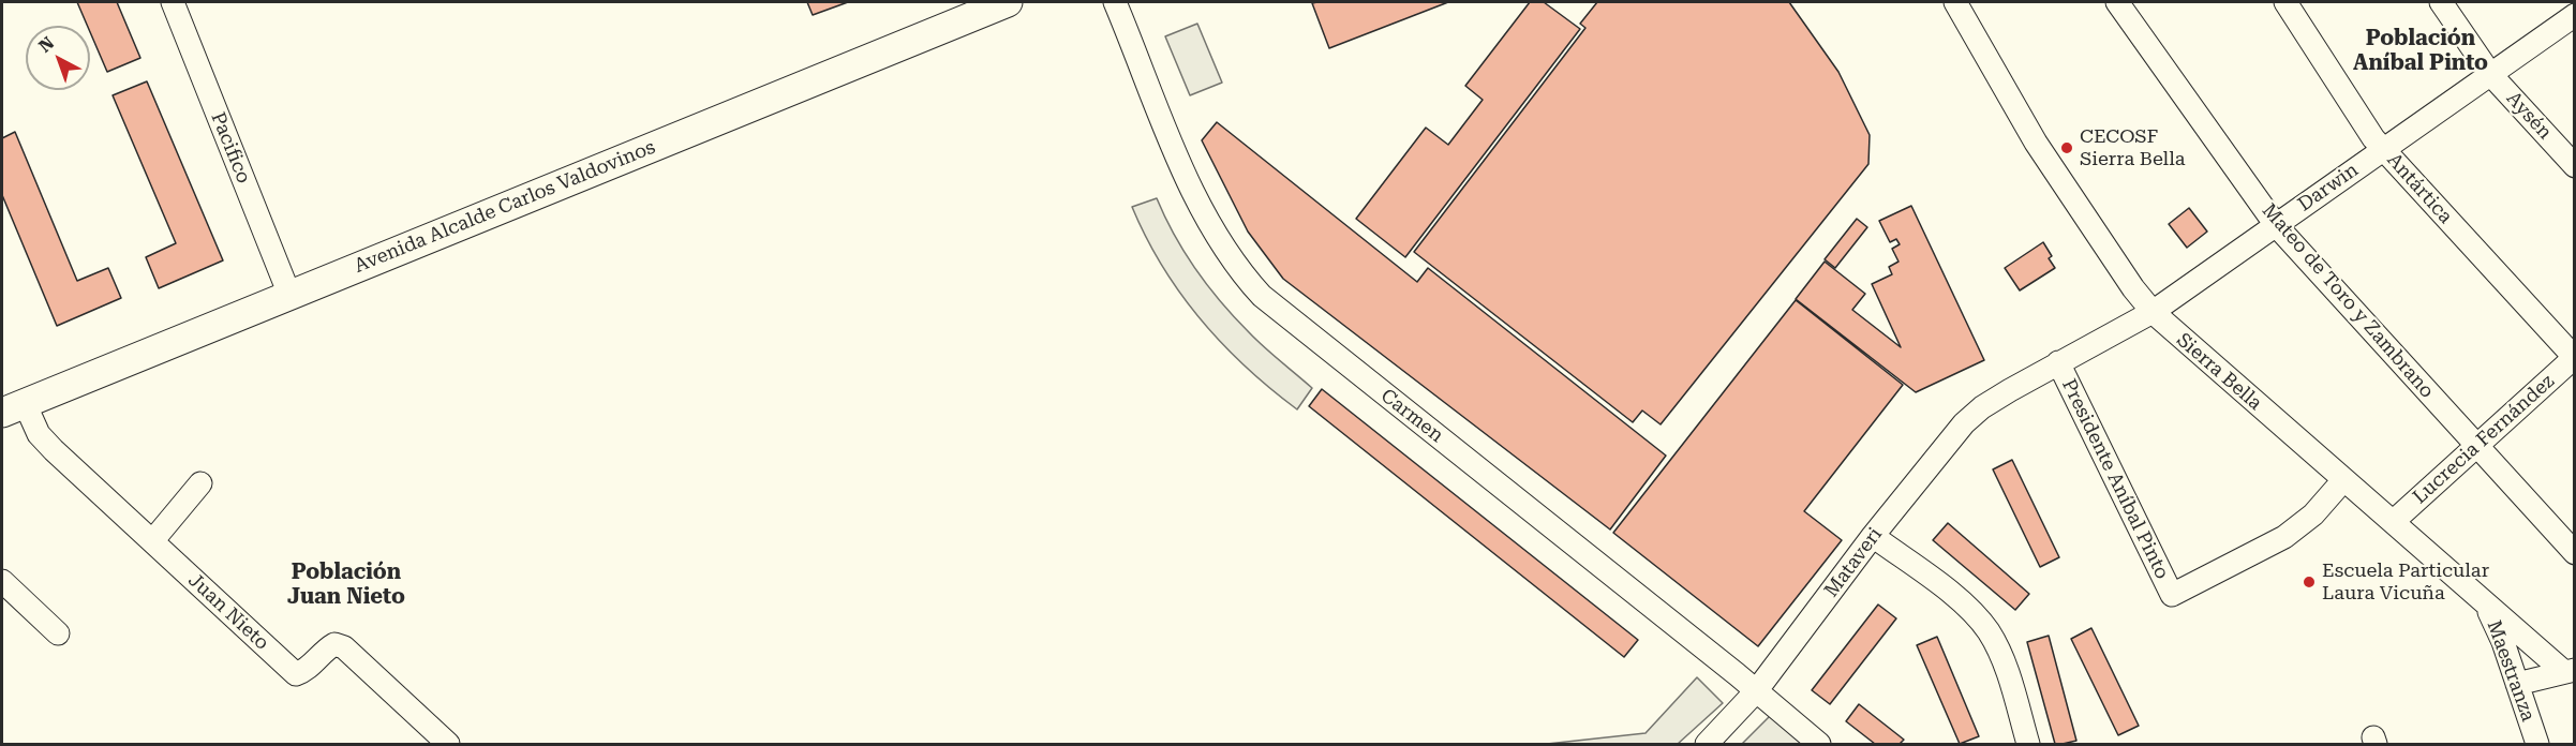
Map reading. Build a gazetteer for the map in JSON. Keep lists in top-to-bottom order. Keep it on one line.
{"streets":{"main road":["Avenida Alcalde Carlos Valdovinos"],"street":["Aysén","Pacifico","Darwin","Antártica","Mateo de Toro y Zambrano","Sierra Bella","Carmen","Lucrecia Fernández","Presidente Aníbal Pinto","Mataveri","Juan Nieto","Maestranza"]},"crossings":[["Aysén","Darwin"],["Pacifico","Avenida Alcalde Carlos Valdovinos"],["Darwin","Antártica"],["Darwin","Mateo de Toro y Zambrano"],["Darwin","Sierra Bella"],["Darwin","Presidente Aníbal Pinto"],["Darwin","Mataveri"],["Antártica","Lucrecia Fernández"],["Avenida Alcalde Carlos Valdovinos","Juan Nieto"],["Mateo de Toro y Zambrano","Lucrecia Fernández"],["Sierra Bella","Lucrecia Fernández"],["Sierra Bella","Presidente Aníbal Pinto"],["Sierra Bella","Maestranza"],["Carmen","Mataveri"]],"districts":["Población Aníbal Pinto","Población Juan Nieto"],"places":["CECOSF Sierra Bella","Escuela Particular Laura Vicuña"],"north":"top left"}
